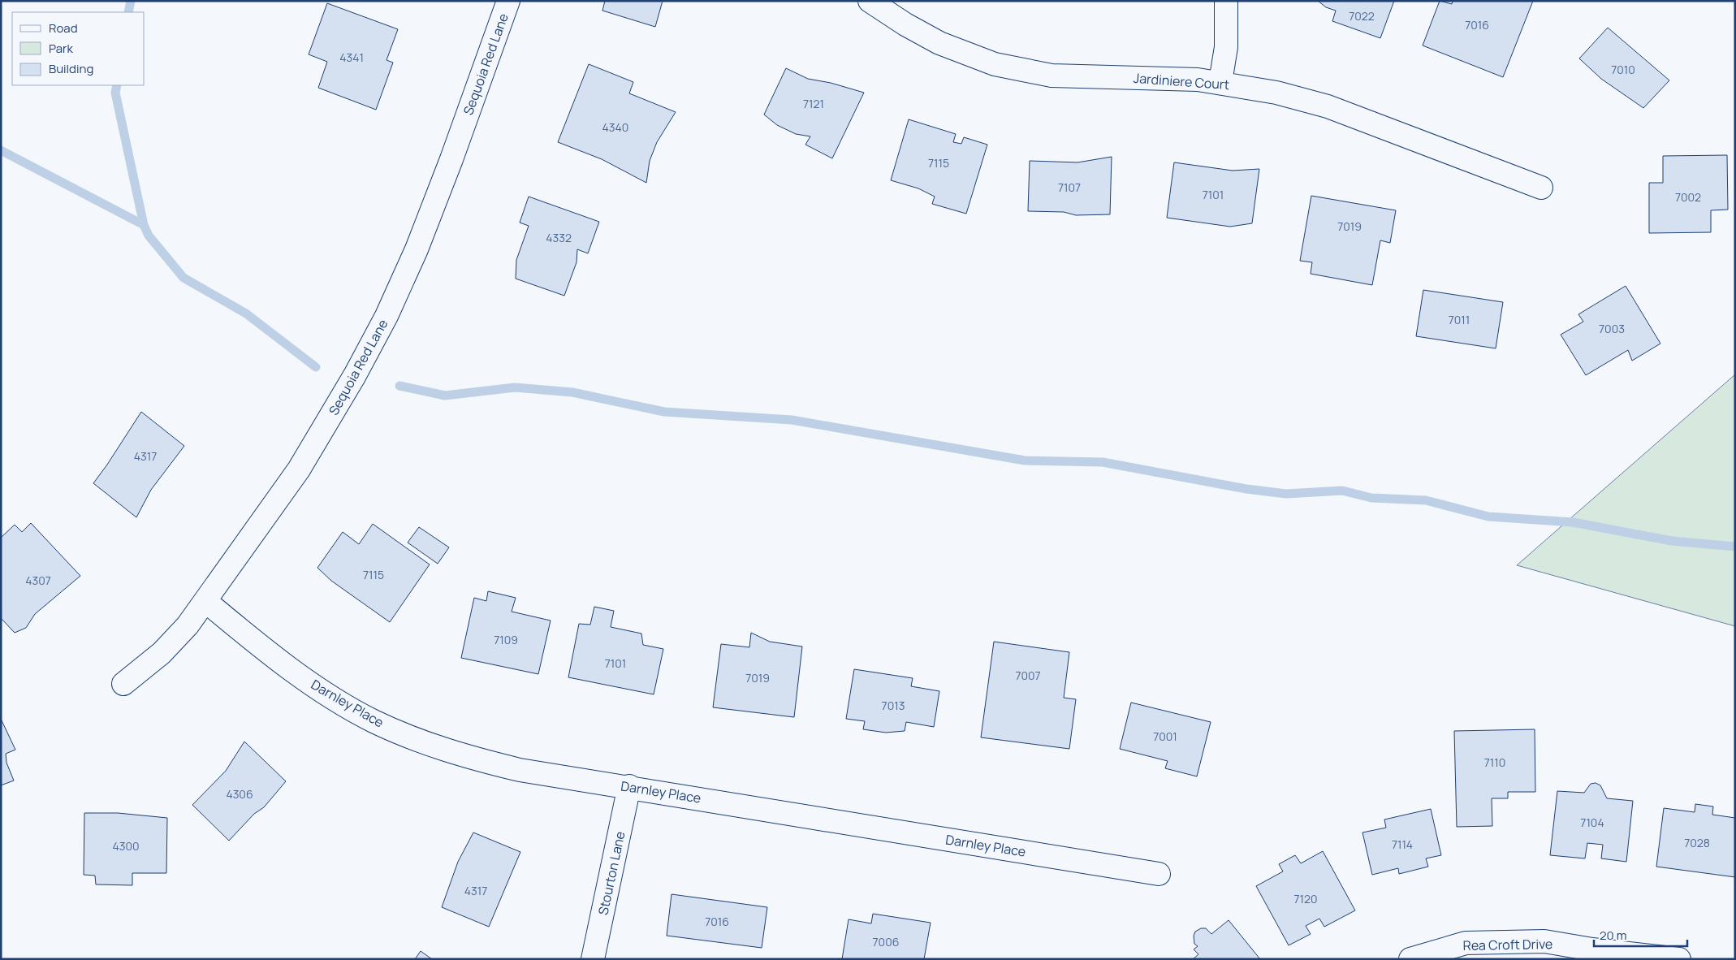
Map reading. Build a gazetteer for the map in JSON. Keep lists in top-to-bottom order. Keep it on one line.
{"streets":{"street":["Sequoia Red Lane","Jardiniere Court","Darnley Place","Stourton Lane","Rea Croft Drive"]},"crossings":[["Sequoia Red Lane","Darnley Place"],["Darnley Place","Stourton Lane"]],"house_numbers":["7022","7016","4341","7010","7121","4340","7115","7107","7101","7002","7019","4332","7011","7003","4317","7115","4307","7109","7101","7007","7019","7013","7001","7110","4306","7104","7028","7114","4300","4317","7120","7016","7006"],"legend":["Road","Park","Building"],"scale_bar":"20 m"}
